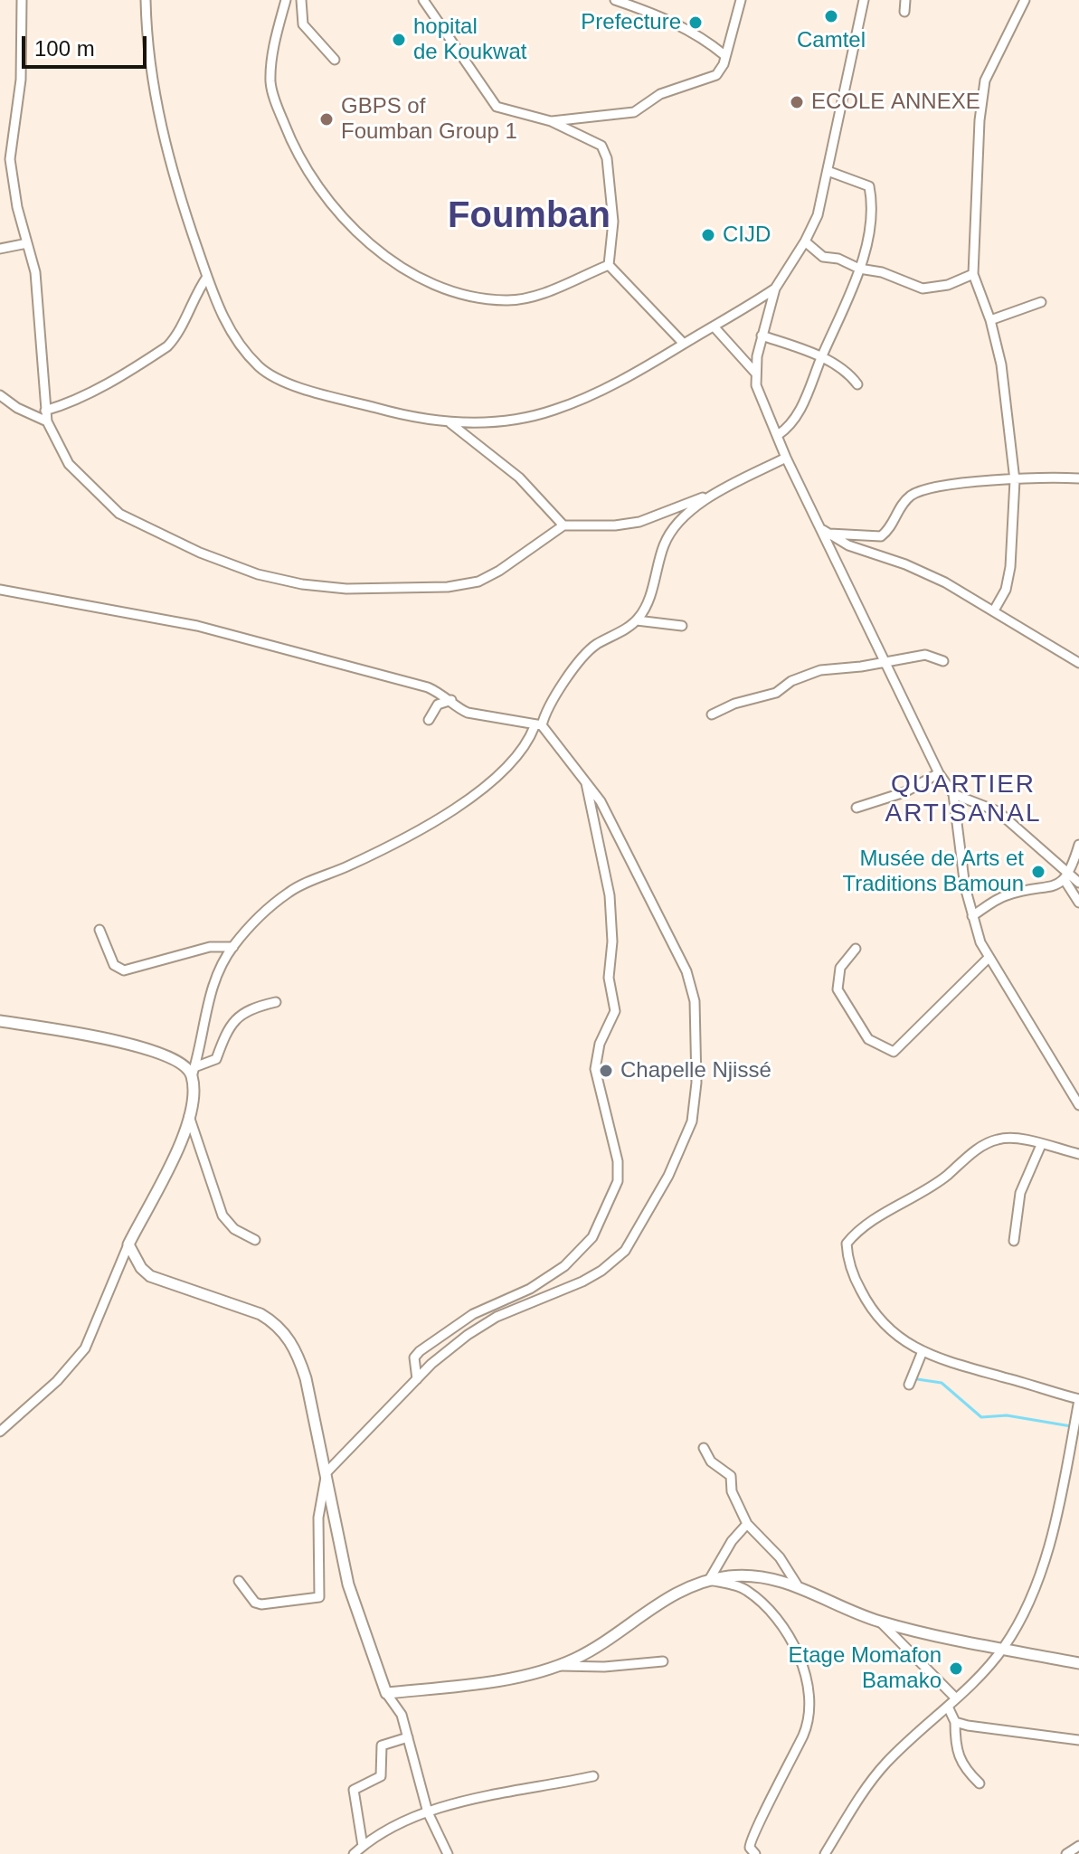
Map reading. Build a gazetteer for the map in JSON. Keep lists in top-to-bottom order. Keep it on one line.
{"districts":["Foumban","QUARTIER ARTISANAL"],"places":["Camtel","Prefecture","hopital de Koukwat","ECOLE ANNEXE","GBPS of Foumban Group 1","CIJD","Musée de Arts et Traditions Bamoun","Chapelle Njissé","Etage Momafon Bamako"],"scale_bar":"100 m"}
